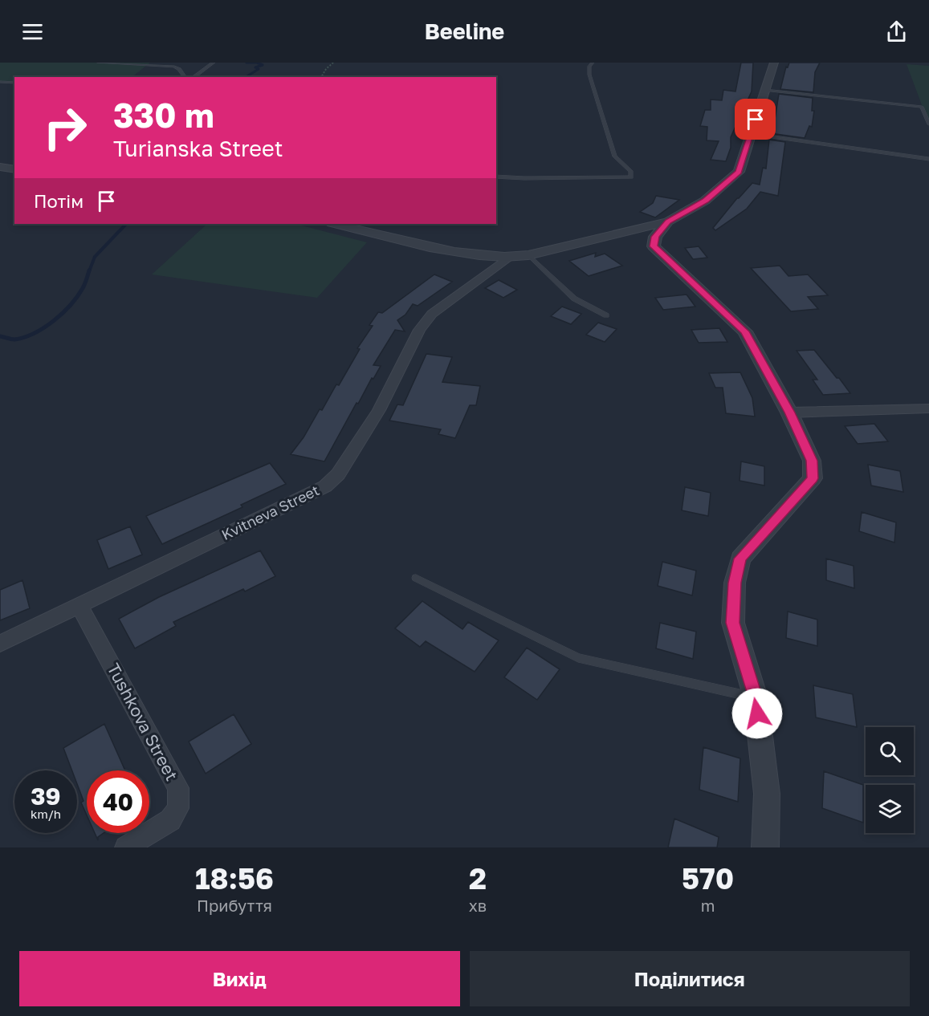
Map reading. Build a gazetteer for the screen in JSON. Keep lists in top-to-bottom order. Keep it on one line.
{"streets":{"street":["Kvitneva Street","Tushkova Street"]},"crossings":[["Kvitneva Street","Tushkova Street"]],"page":{"header":"Beeline","turn":["330 m","Turianska Street"],"then":"Потім","speed":"39 km/h","limit":"40","eta":["18:56","Прибуття","2","хв","570","m"],"buttons":["Вихід","Поділитися"]}}
